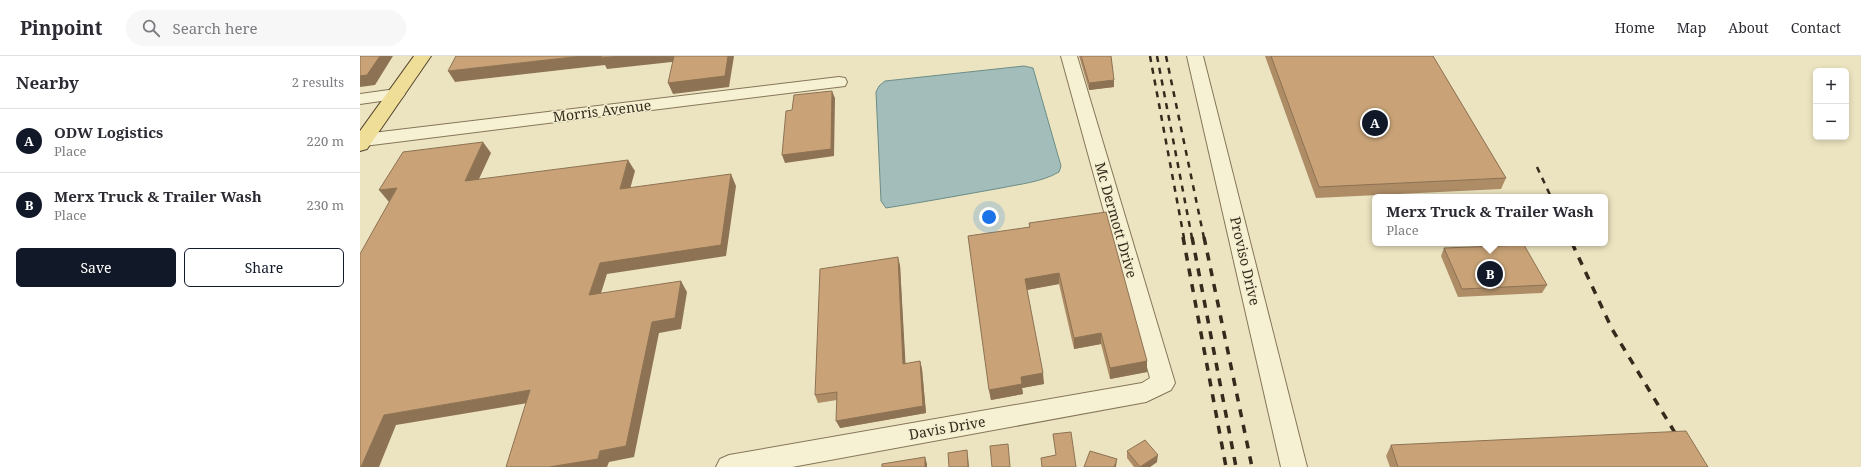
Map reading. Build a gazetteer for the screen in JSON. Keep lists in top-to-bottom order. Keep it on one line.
{"streets":{"street":["Morris Avenue","Mc Dermott Drive","Proviso Drive","Davis Drive"]},"crossings":[["Mc Dermott Drive","Davis Drive"]],"page":{"header":"Pinpoint","search":"Search here","nav":["Home","Map","About","Contact"],"heading":["Nearby","2 results"],"map_buttons":["+","−"],"list":[{"mark":"A","name":"ODW Logistics","note":"Place","value":"220 m"},{"mark":"B","name":"Merx Truck & Trailer Wash","note":"Place","value":"230 m"}],"pins":["A","B"],"popup":["Merx Truck & Trailer Wash","Place"],"buttons":["Save","Share"]}}
